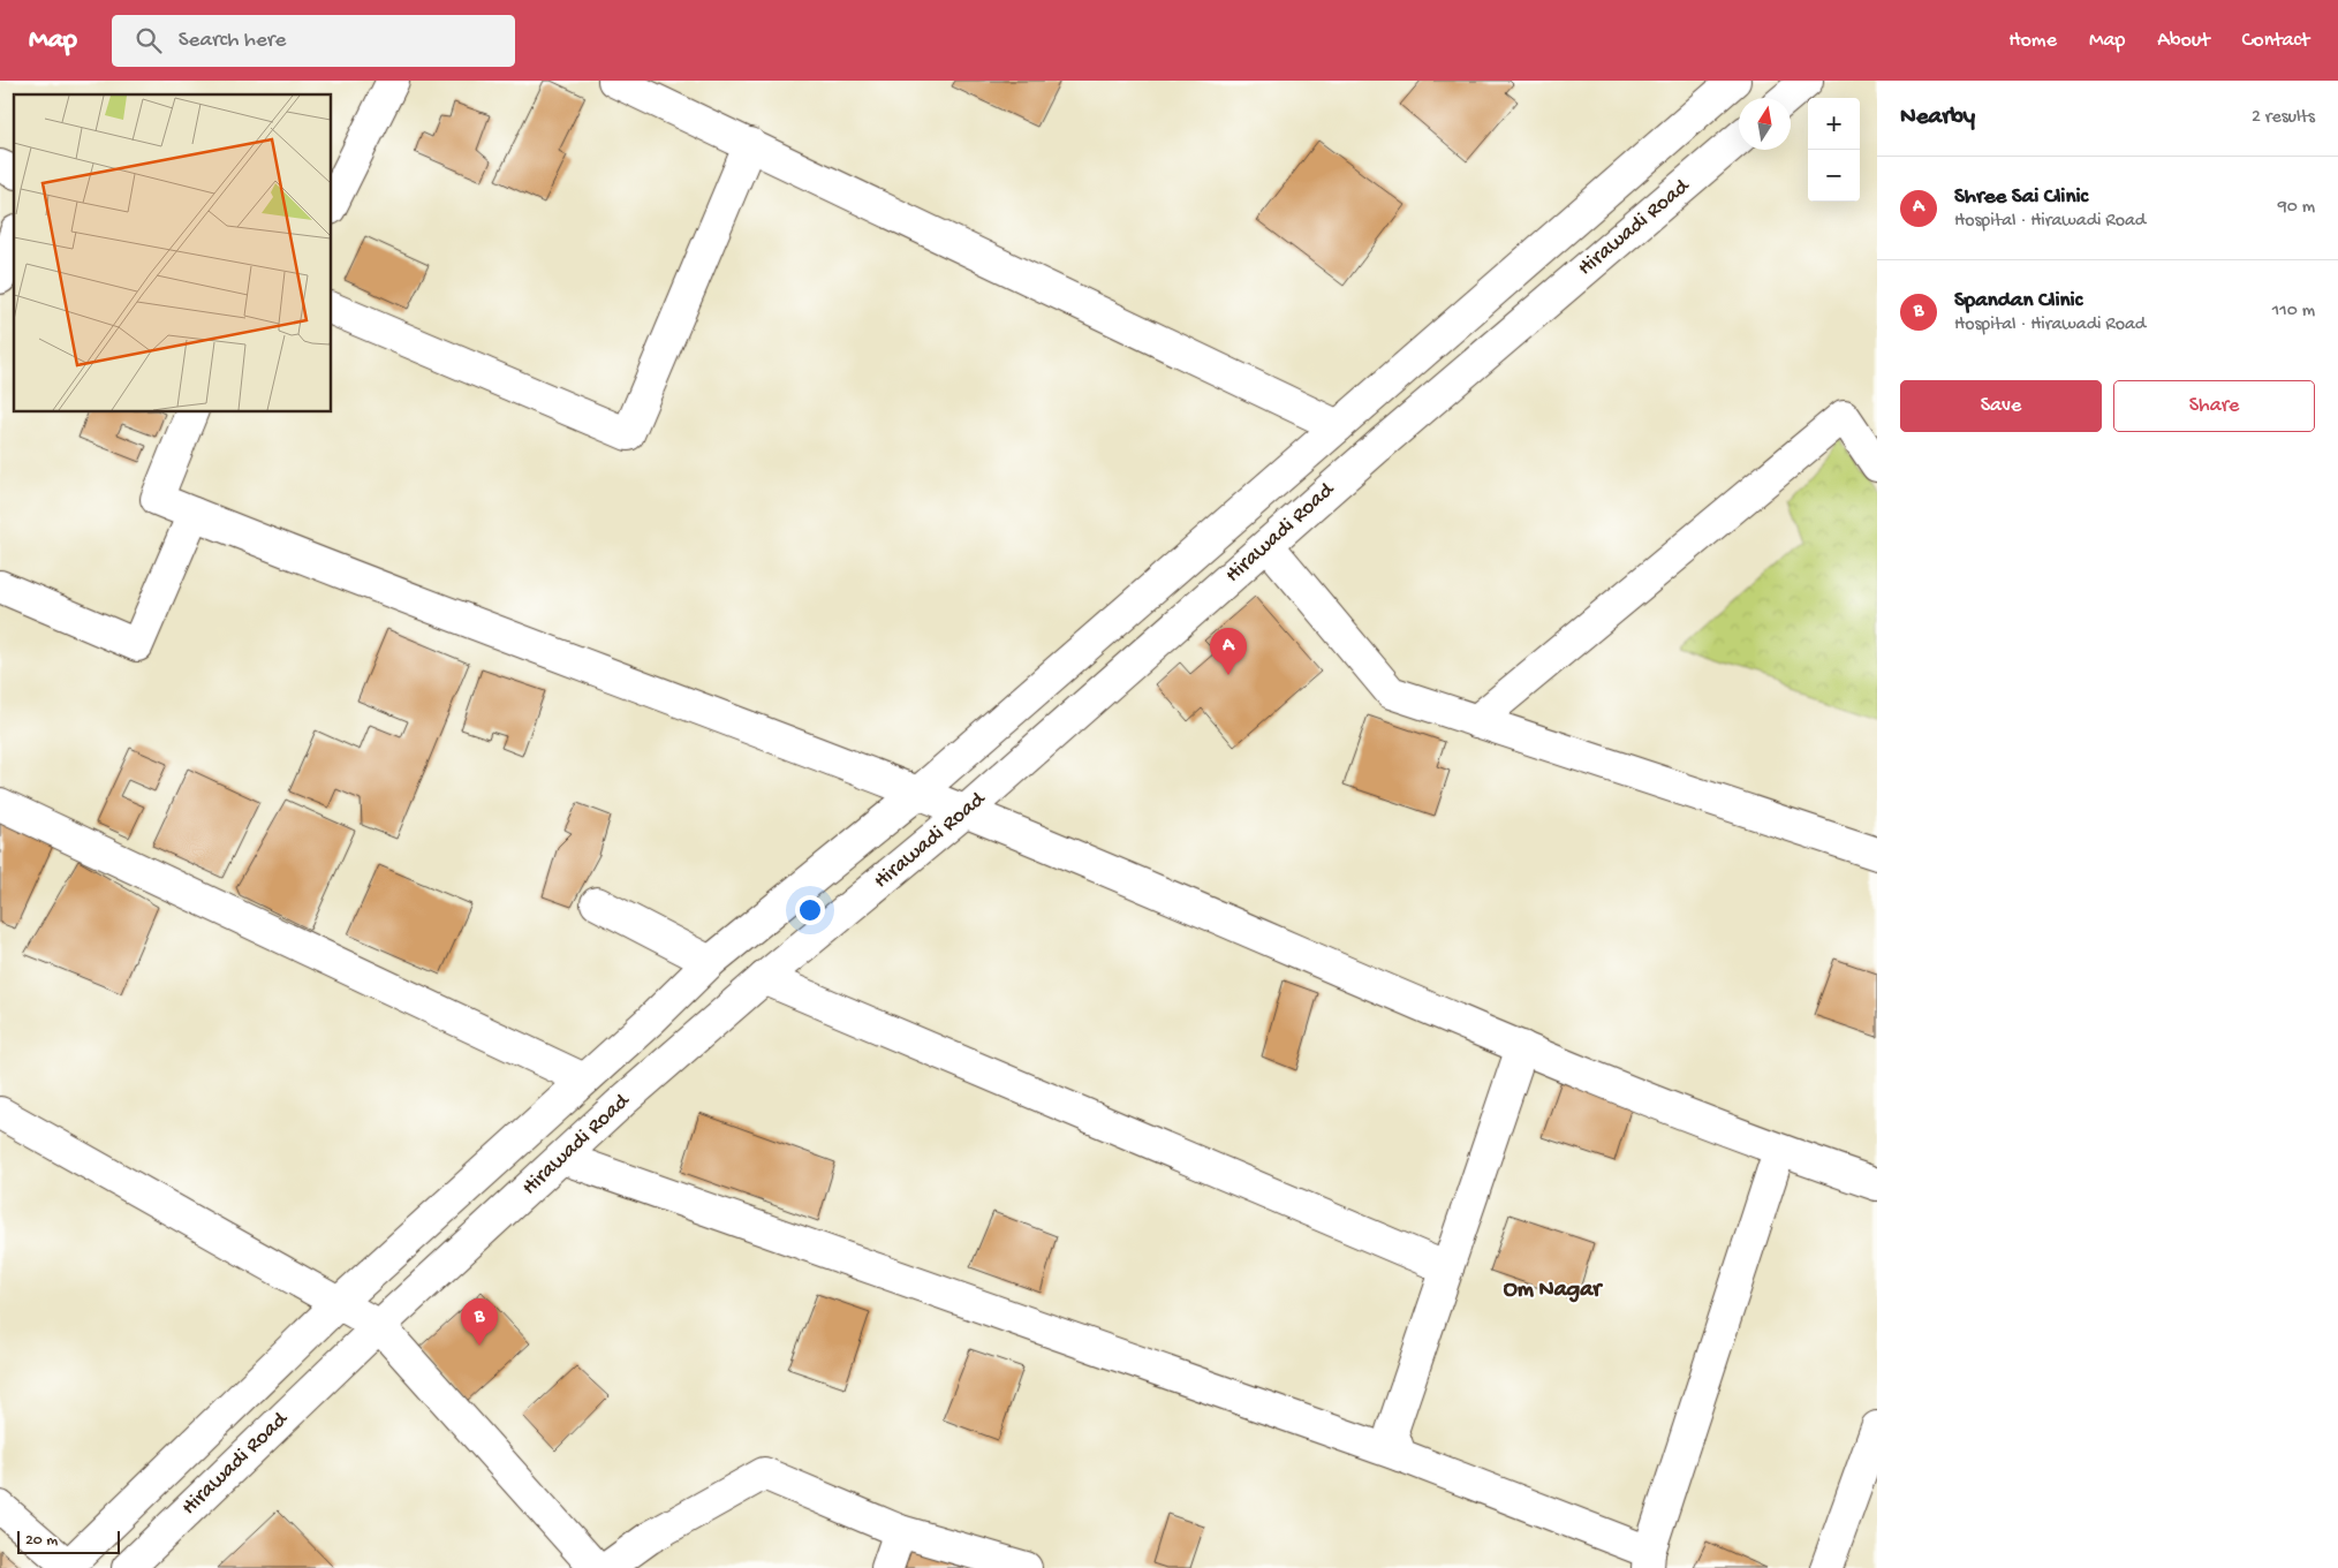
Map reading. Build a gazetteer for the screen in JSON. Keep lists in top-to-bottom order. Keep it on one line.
{"streets":{"street":["Hirawadi Road"]},"districts":["Om Nagar"],"scale_bar":"20 m","north":"top","page":{"header":"Map","search":"Search here","nav":["Home","Map","About","Contact"],"heading":["Nearby","2 results"],"map_buttons":["+","−"],"list":[{"mark":"A","name":"Shree Sai Clinic","note":"Hospital · Hirawadi Road","value":"90 m"},{"mark":"B","name":"Spandan Clinic","note":"Hospital · Hirawadi Road","value":"110 m"}],"buttons":["Save","Share"],"pins":["A","B"],"scale":"20 m"}}
